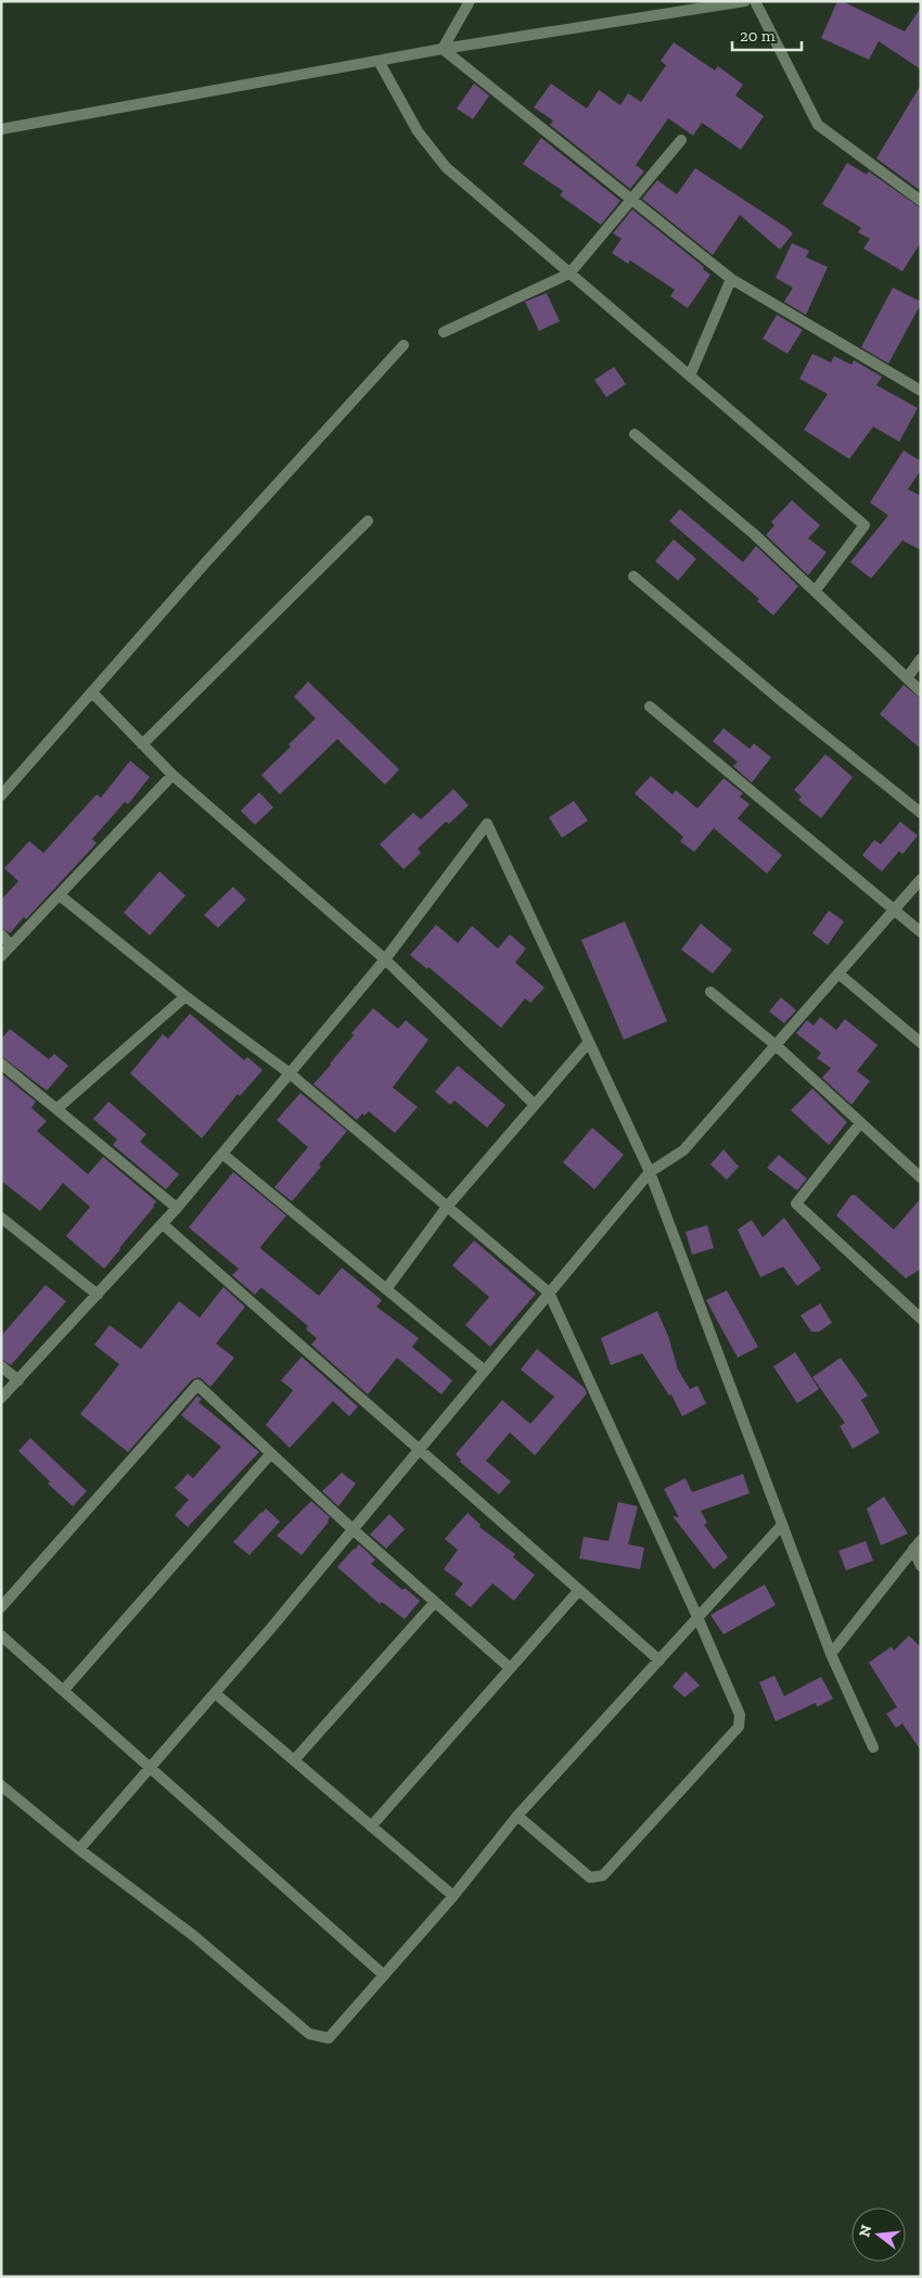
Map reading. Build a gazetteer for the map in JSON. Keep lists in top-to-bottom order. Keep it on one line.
{"scale_bar":"20 m","north":"left"}
